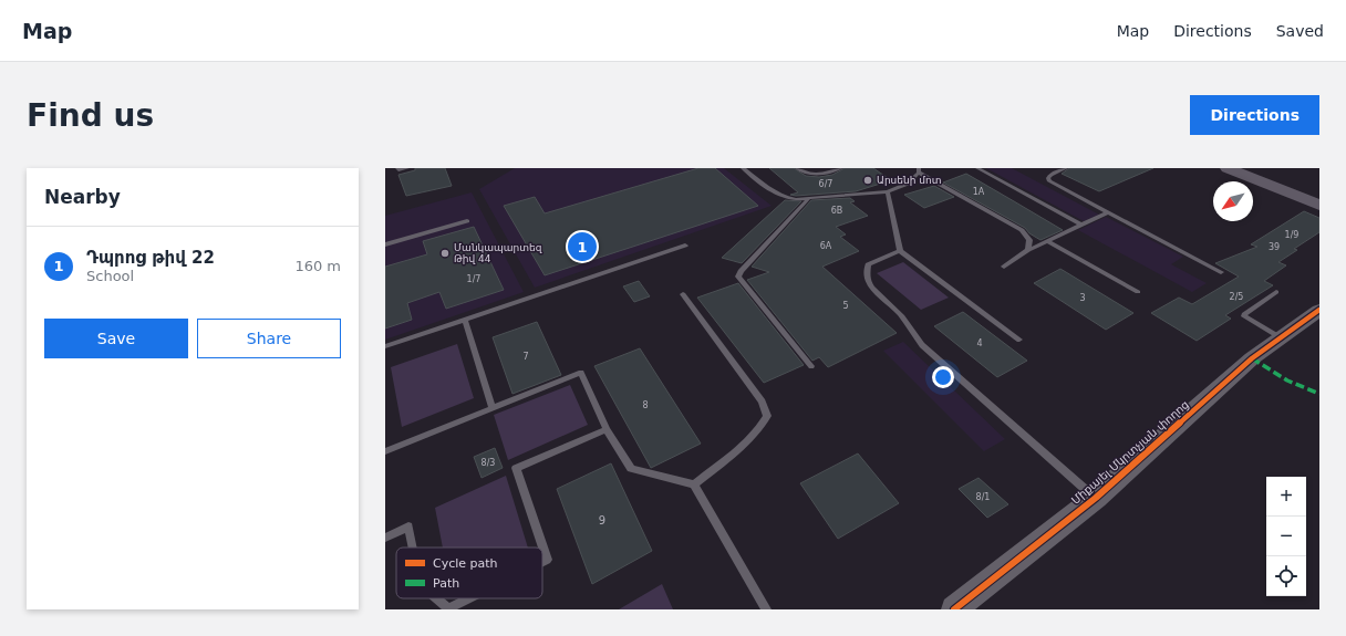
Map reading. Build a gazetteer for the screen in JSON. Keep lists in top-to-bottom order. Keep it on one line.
{"streets":{"street":["Միքայել Մկրտչյան փողոց"]},"places":["Արսենի մոտ","Մանկապարտեզ Թիվ 44"],"house_numbers":["6/7","1A","6B","1/9","6A","39","1/7","2/5","3","5","4","7","8","8/3","8/1","9"],"legend":["Cycle path","Path"],"north":"bottom left","page":{"header":"Map","nav":["Map","Directions","Saved"],"buttons":["Directions",["Save","Share"]],"title":"Find us","heading":"Nearby","list":[{"mark":"1","name":"Դպրոց թիվ 22","note":"School","value":"160 m"}],"pins":"1","map_buttons":["+","−"]}}
